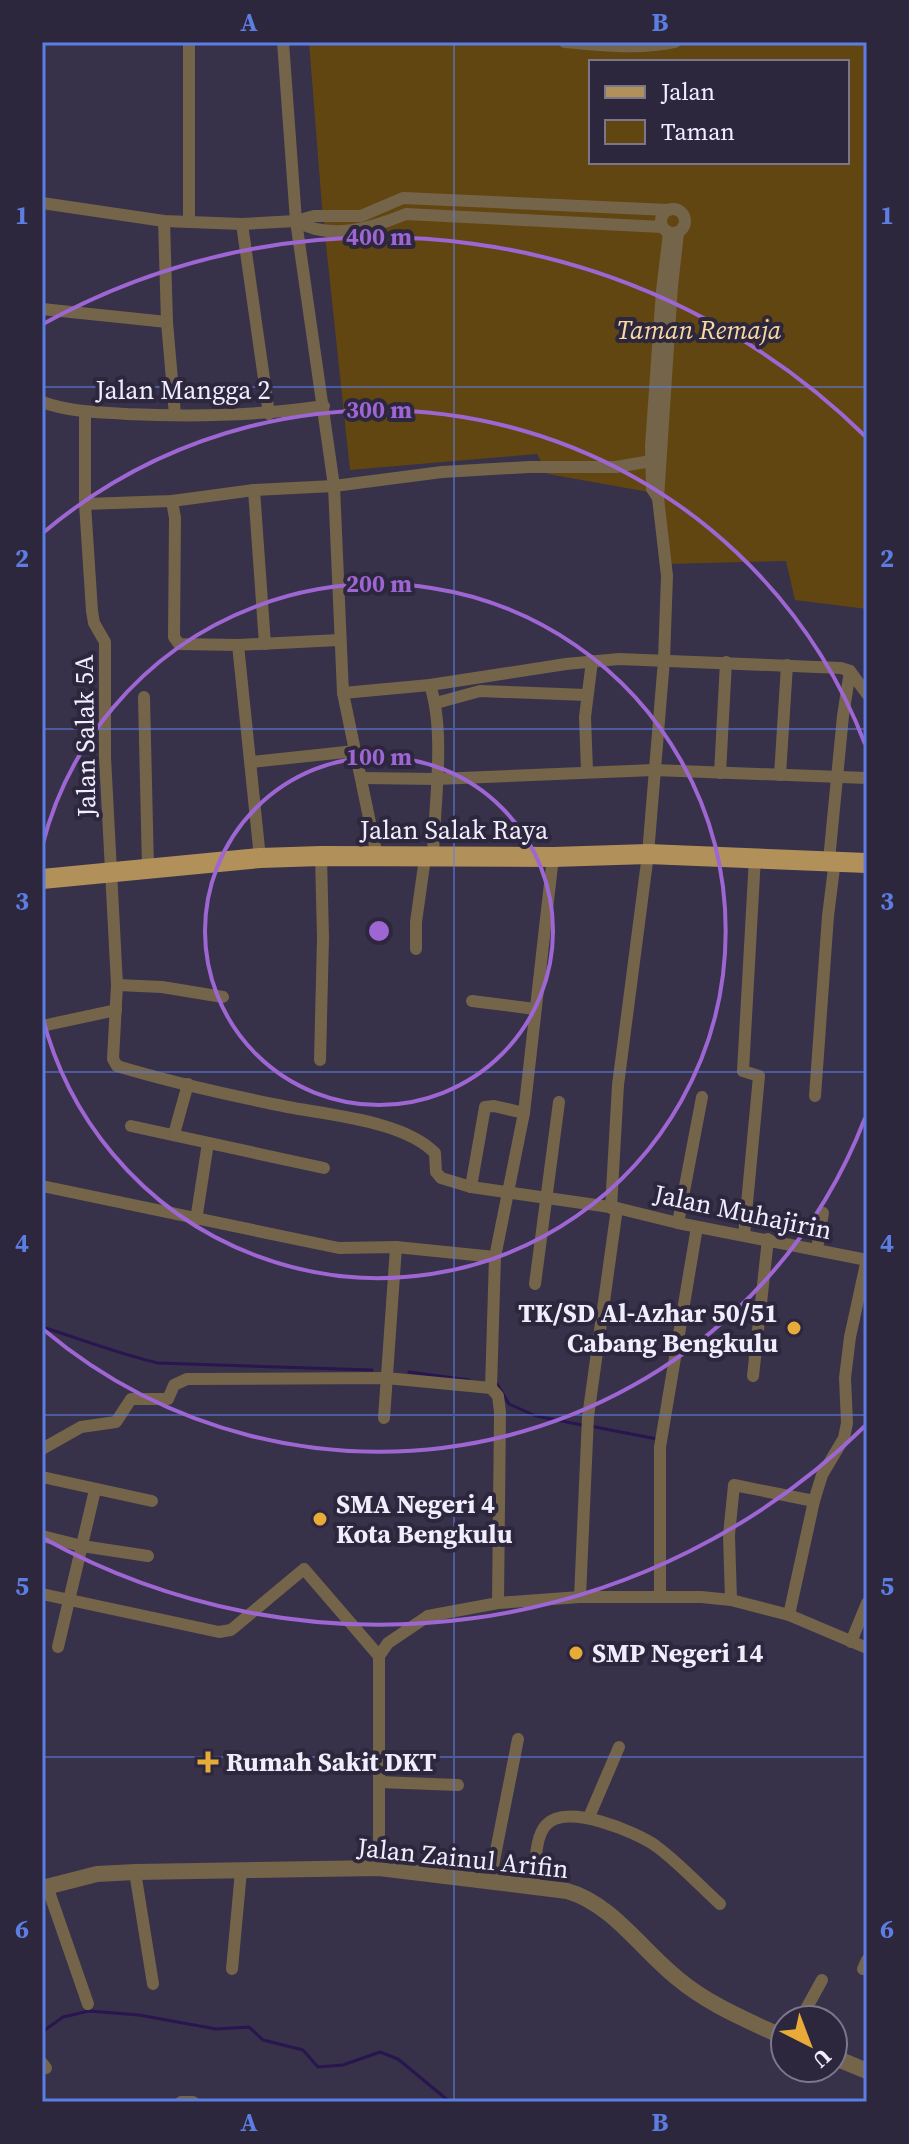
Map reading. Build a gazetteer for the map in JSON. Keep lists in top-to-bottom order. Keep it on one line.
{"streets":{"main road":["Jalan Salak Raya"],"street":["Jalan Mangga 2","Jalan Salak 5A","Jalan Muhajirin","Jalan Zainul Arifin"]},"crossings":[["Jalan Mangga 2","Jalan Salak 5A"],["Jalan Salak 5A","Jalan Salak Raya"],["Jalan Salak 5A","Jalan Muhajirin"]],"parks":["Taman Remaja"],"places":{"other":["TK/SD Al-Azhar 50/51 Cabang Bengkulu","SMA Negeri 4 Kota Bengkulu","SMP Negeri 14"],"health":["Rumah Sakit DKT"]},"legend":["Jalan","Taman"],"north":"bottom right","grid":{"columns":["A","B"],"rows":["1","2","3","4","5","6"]},"rings":["400 m","300 m","200 m","100 m"]}
